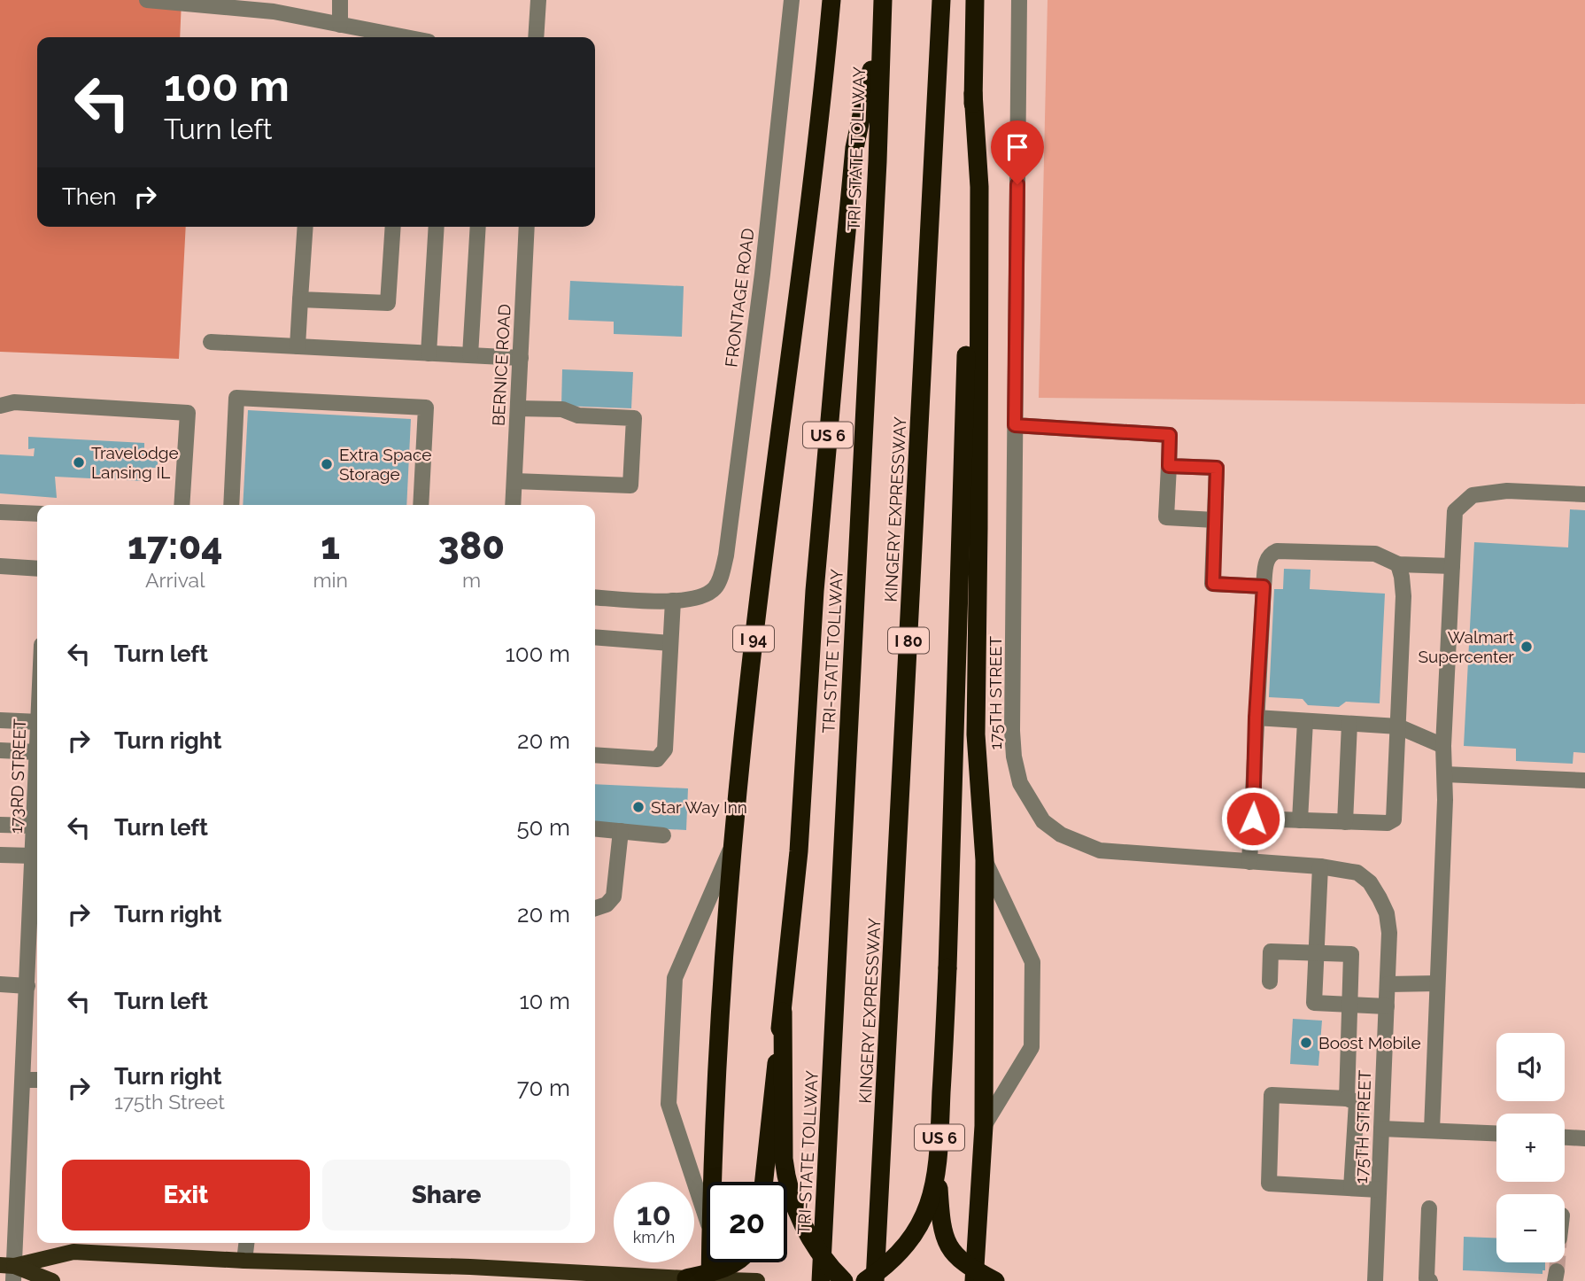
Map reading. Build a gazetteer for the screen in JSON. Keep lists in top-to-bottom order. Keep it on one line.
{"streets":{"highway":["TRI-STATE TOLLWAY","US 6","KINGERY EXPRESSWAY","I 94","I 80"],"street":["FRONTAGE ROAD","BERNICE ROAD","175TH STREET","173RD STREET"]},"crossings":[["TRI-STATE TOLLWAY","US 6"]],"places":["Travelodge Lansing IL","Extra Space Storage","Walmart Supercenter","Star Way Inn","Boost Mobile"],"page":{"turn":["100 m","Turn left"],"then":"Then","eta":["17:04","Arrival","1","min","380","m"],"list":[{"name":"Turn left","value":"100 m"},{"name":"Turn right","value":"20 m"},{"name":"Turn left","value":"50 m"},{"name":"Turn right","value":"20 m"},{"name":"Turn left","value":"10 m"},{"name":"Turn right","note":"175th Street","value":"70 m"}],"map_buttons":["+","−"],"buttons":["Exit","Share"],"speed":"10 km/h","limit":"20"}}
